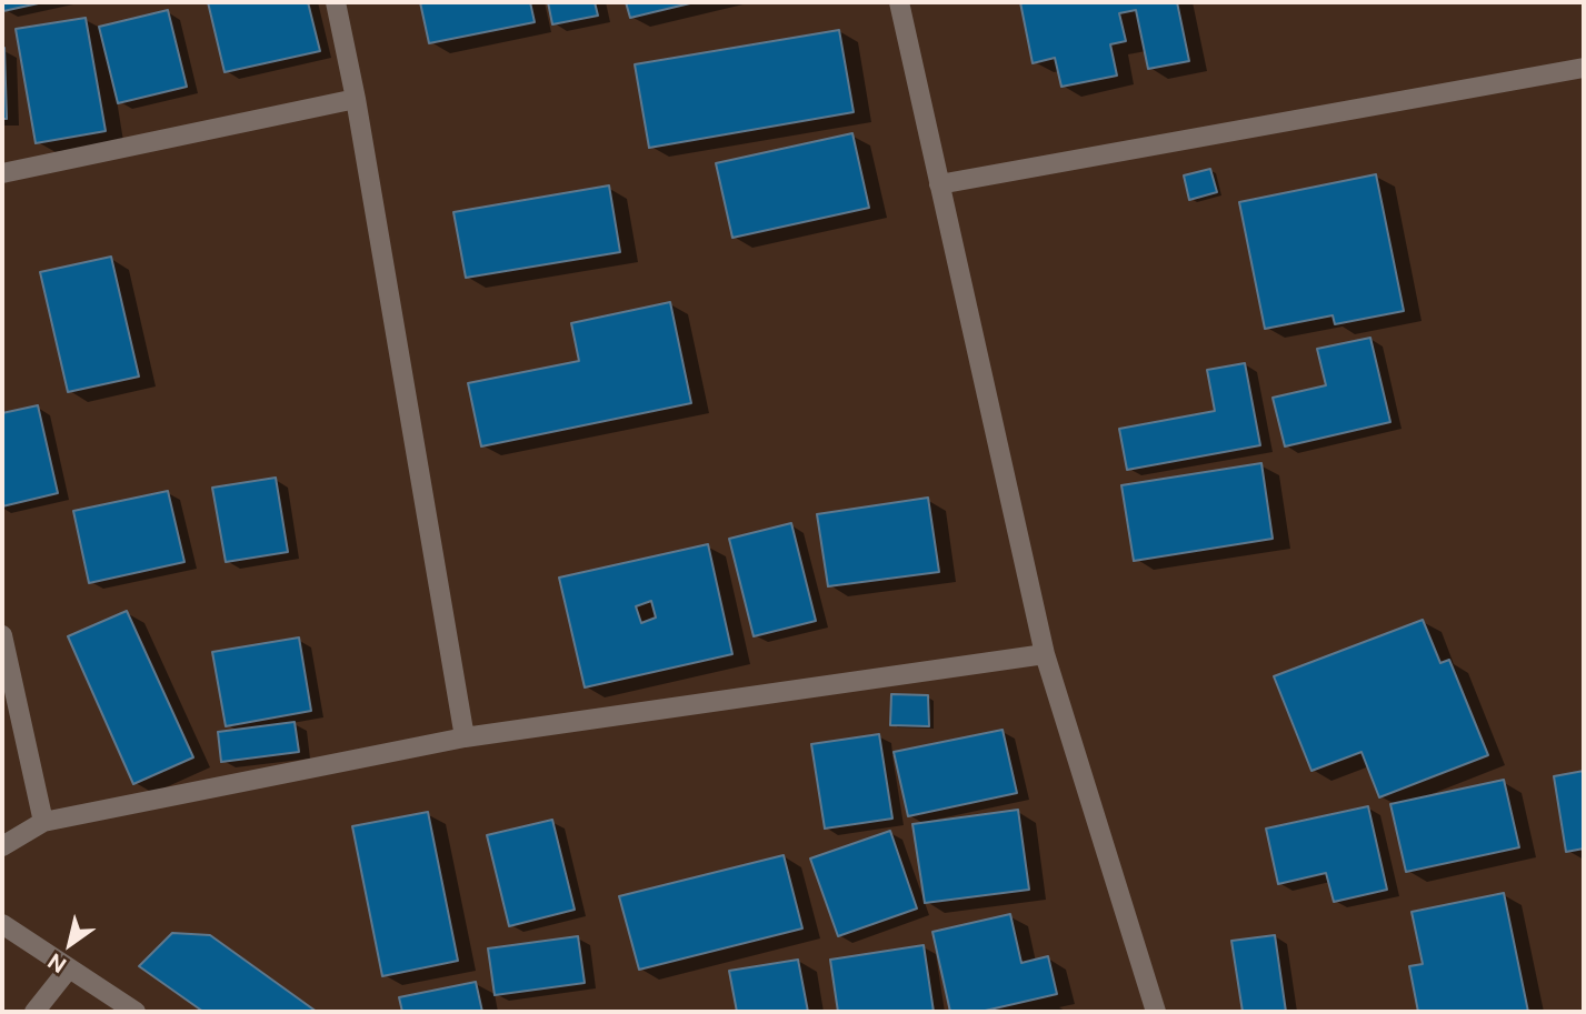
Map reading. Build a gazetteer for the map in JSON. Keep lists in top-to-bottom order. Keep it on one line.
{"north":"bottom left"}
